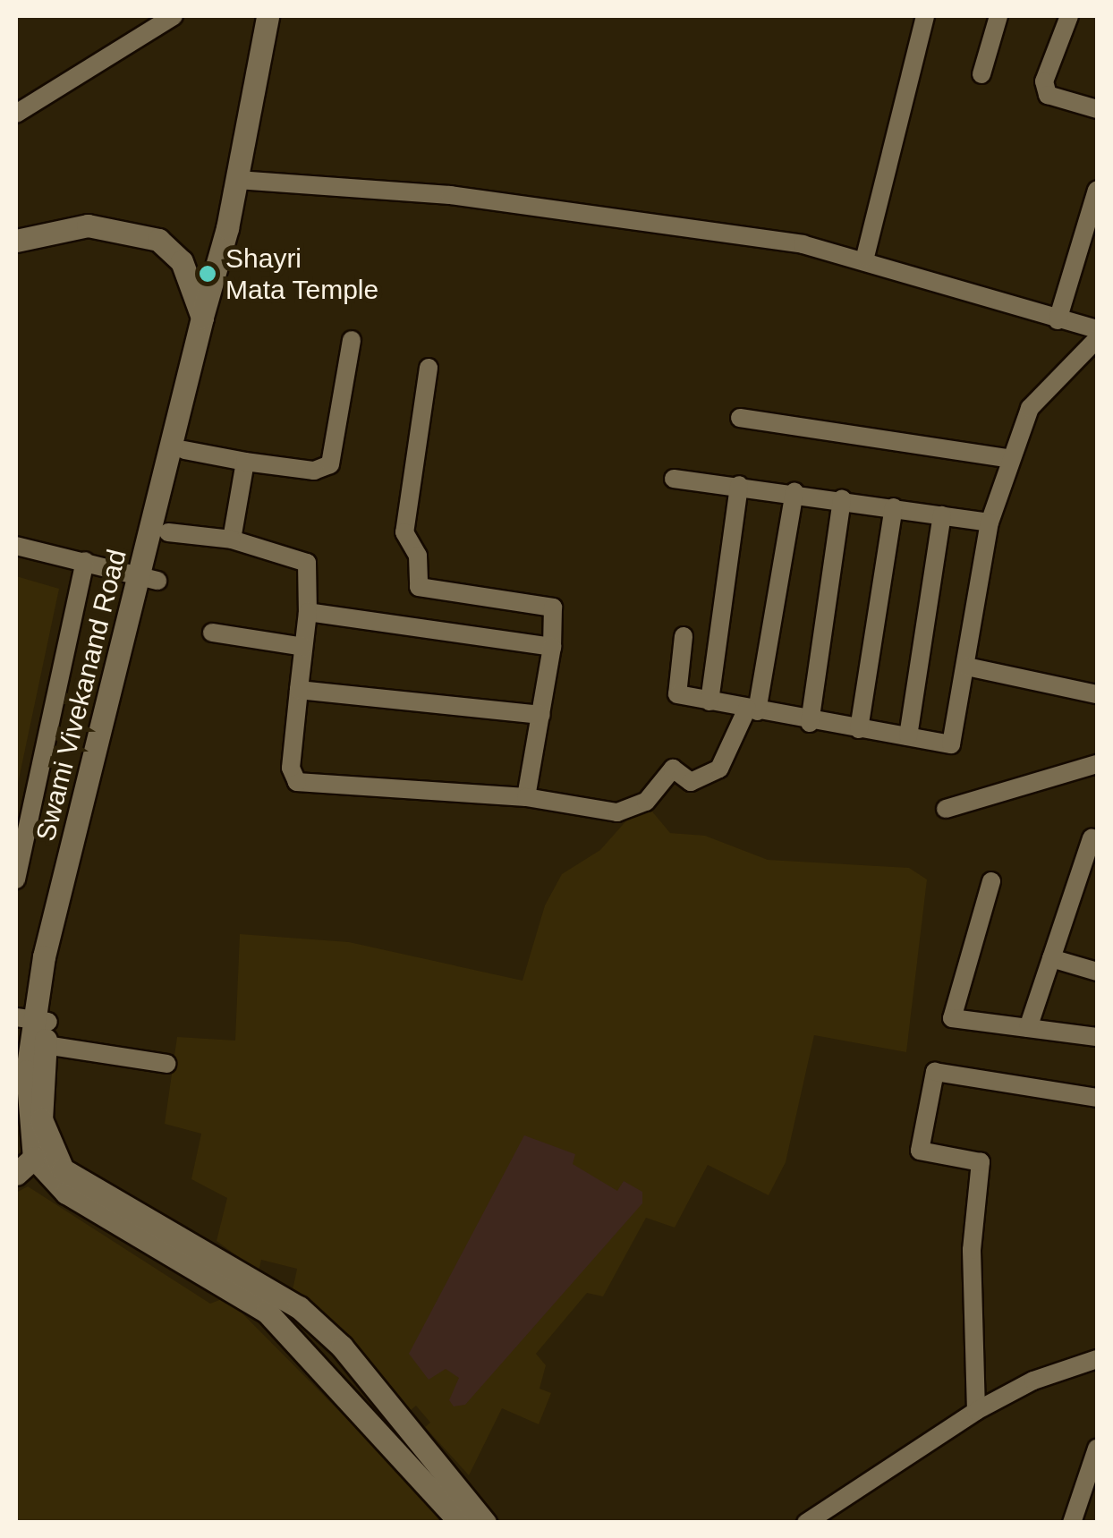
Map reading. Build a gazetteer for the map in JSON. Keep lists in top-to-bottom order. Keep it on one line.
{"streets":{"street":["Swami Vivekanand Road"]},"places":["Shayri Mata Temple"]}
